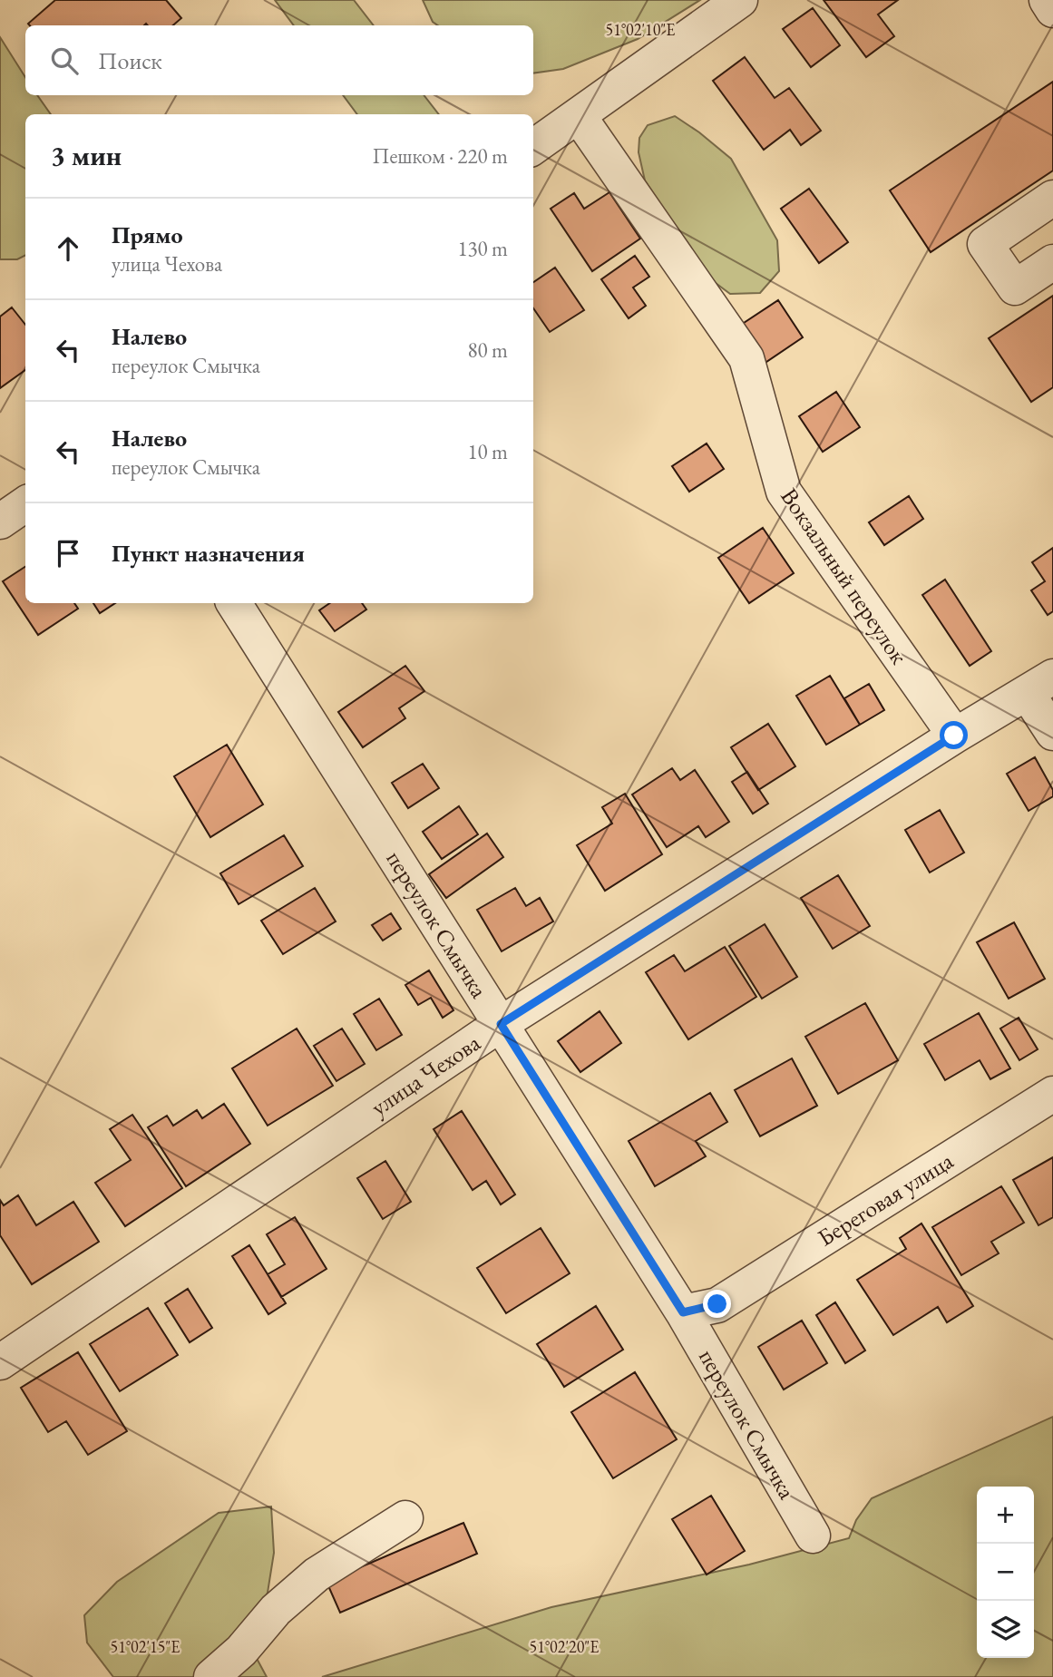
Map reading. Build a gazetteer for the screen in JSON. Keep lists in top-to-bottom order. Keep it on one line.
{"streets":{"street":["Вокзальный переулок","переулок Смычка","улица Чехова","Береговая улица"]},"crossings":[["Вокзальный переулок","улица Чехова"],["переулок Смычка","улица Чехова"],["переулок Смычка","Береговая улица"]],"page":{"search":"Поиск","heading":["3 мин","Пешком · 220 m"],"list":[["Прямо","улица Чехова","130 m"],["Налево","переулок Смычка","80 m"],["Налево","переулок Смычка","10 m"],"Пункт назначения"],"map_buttons":["+","−"]},"coordinates":["51°02'10\"E","51°02'15\"E","51°02'20\"E"]}
